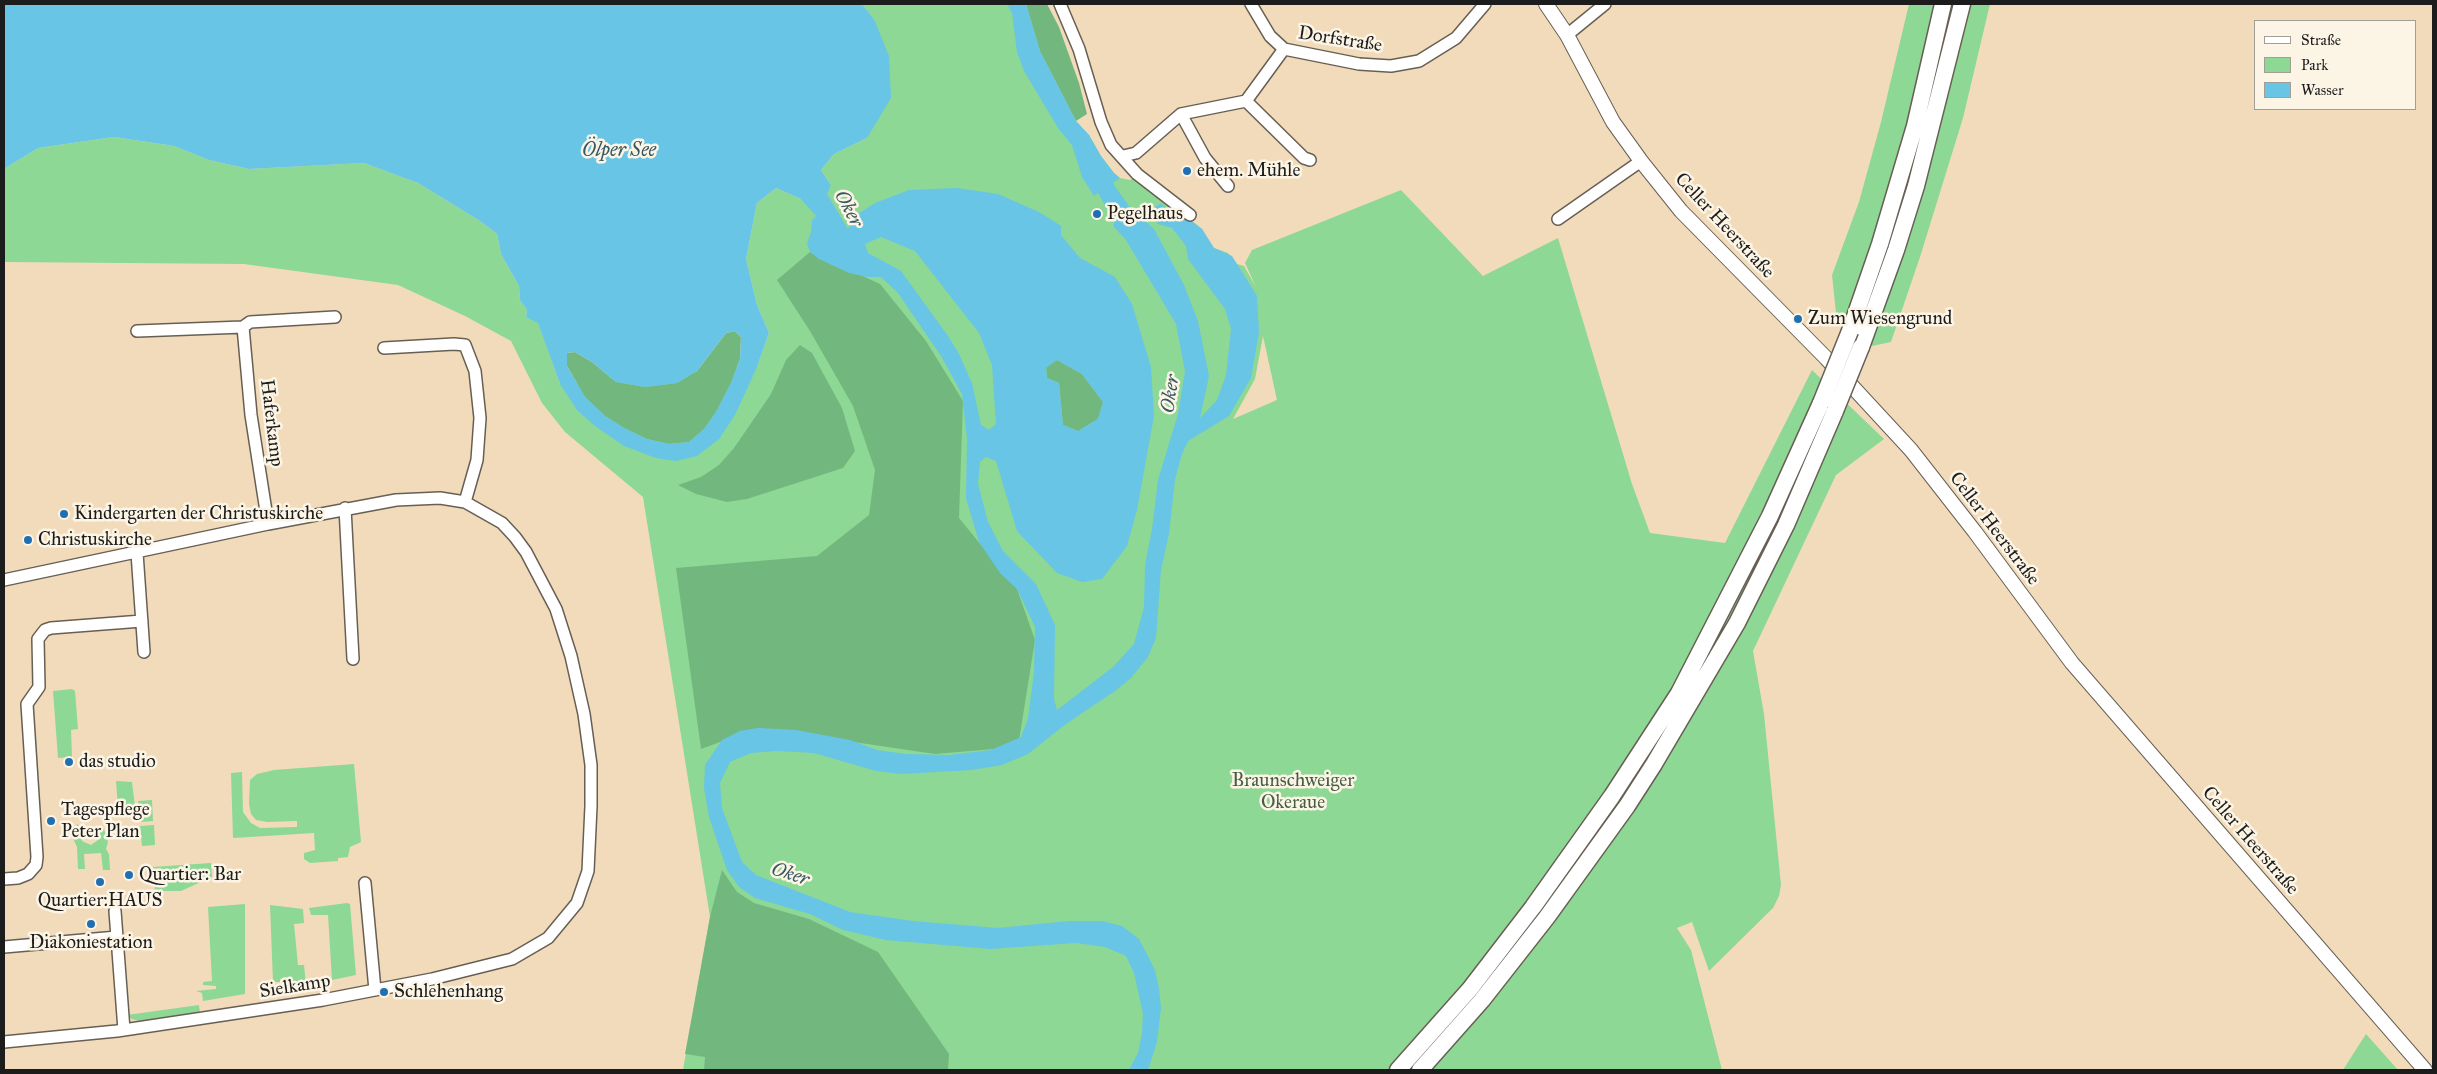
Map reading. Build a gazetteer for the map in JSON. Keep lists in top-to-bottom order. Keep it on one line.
{"streets":{"main road":["Celler Heerstraße"],"street":["Dorfstraße","Haferkamp","Sielkamp"]},"water":["Ölper See","Oker"],"parks":["Braunschweiger Okeraue"],"places":["ehem. Mühle","Pegelhaus","Zum Wiesengrund","Kindergarten der Christuskirche","Christuskirche","das studio","Tagespflege Peter Plan","Quartier: Bar","Quartier:HAUS","Diakoniestation","Schlehenhang"],"legend":["Straße","Park","Wasser"]}
